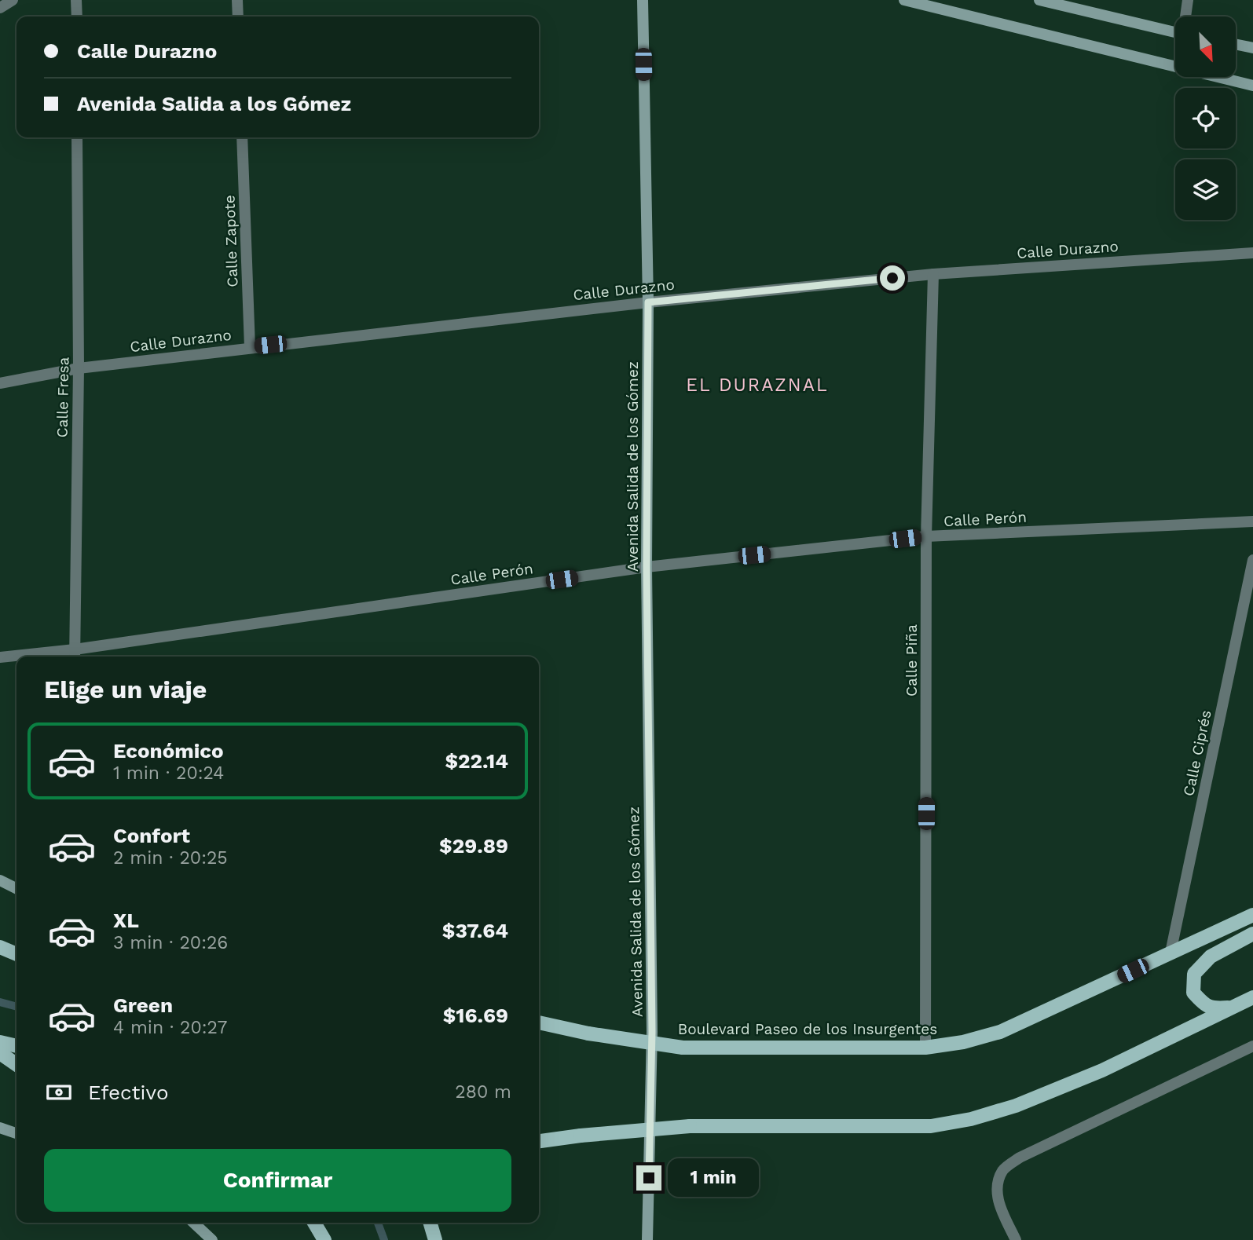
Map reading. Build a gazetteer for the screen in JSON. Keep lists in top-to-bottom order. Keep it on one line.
{"streets":{"main road":["Boulevard Paseo de los Insurgentes"],"street":["Calle Zapote","Calle Durazno","Calle Fresa","Avenida Salida de los Gómez","Calle Perón","Calle Piña","Calle Ciprés"]},"crossings":[["Calle Zapote","Calle Durazno"],["Calle Durazno","Calle Fresa"],["Calle Durazno","Avenida Salida de los Gómez"],["Calle Durazno","Calle Piña"],["Calle Fresa","Calle Perón"],["Avenida Salida de los Gómez","Calle Perón"],["Calle Perón","Calle Piña"],["Calle Piña","Boulevard Paseo de los Insurgentes"],["Calle Ciprés","Boulevard Paseo de los Insurgentes"]],"districts":["EL DURAZNAL"],"north":"bottom right","page":{"banner":["Calle Durazno","Avenida Salida a los Gómez"],"heading":"Elige un viaje","list":[{"name":"Económico","note":"1 min · 20:24","value":"$22.14"},{"name":"Confort","note":"2 min · 20:25","value":"$29.89"},{"name":"XL","note":"3 min · 20:26","value":"$37.64"},{"name":"Green","note":"4 min · 20:27","value":"$16.69"}],"pay":["Efectivo","280 m"],"buttons":"Confirmar","bubble":"1 min"}}
